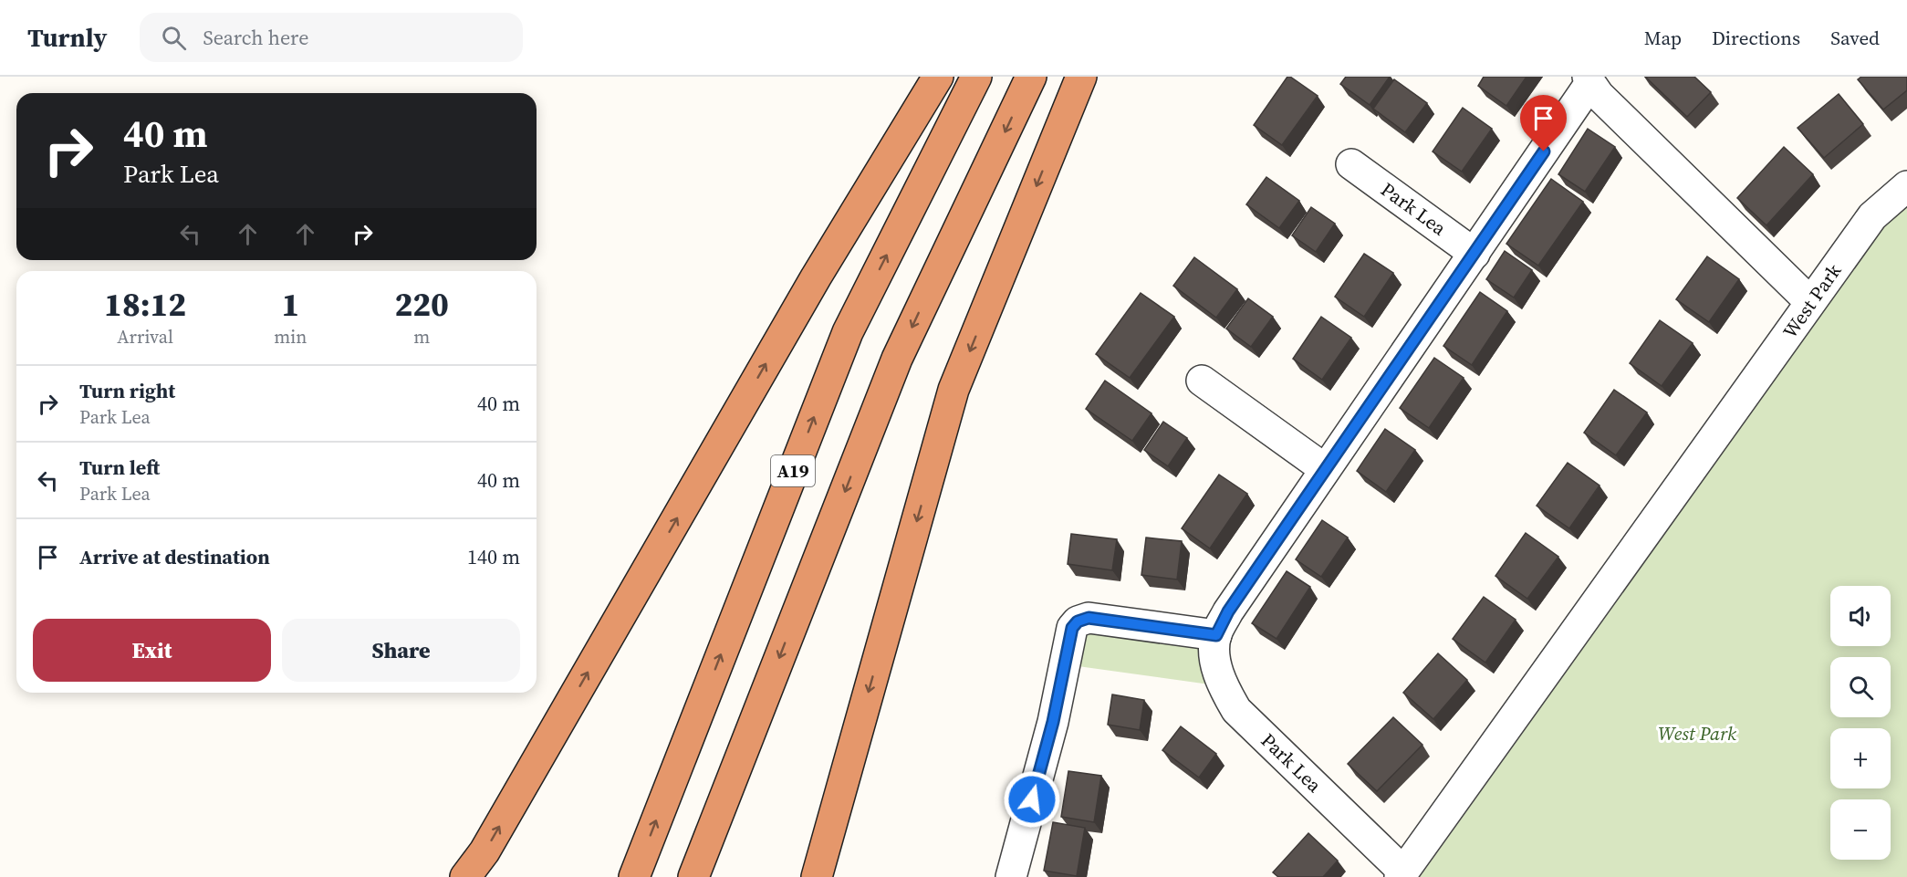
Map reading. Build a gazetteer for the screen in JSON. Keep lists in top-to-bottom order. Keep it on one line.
{"streets":{"highway":["A19"],"street":["Park Lea","West Park"]},"crossings":[["Park Lea","West Park"]],"parks":["West Park"],"page":{"header":"Turnly","search":"Search here","nav":["Map","Directions","Saved"],"turn":["40 m","Park Lea"],"eta":["18:12","Arrival","1","min","220","m"],"list":[{"name":"Turn right","note":"Park Lea","value":"40 m"},{"name":"Turn left","note":"Park Lea","value":"40 m"},{"name":"Arrive at destination","value":"140 m"}],"map_buttons":["+","−"],"buttons":["Exit","Share"]}}
